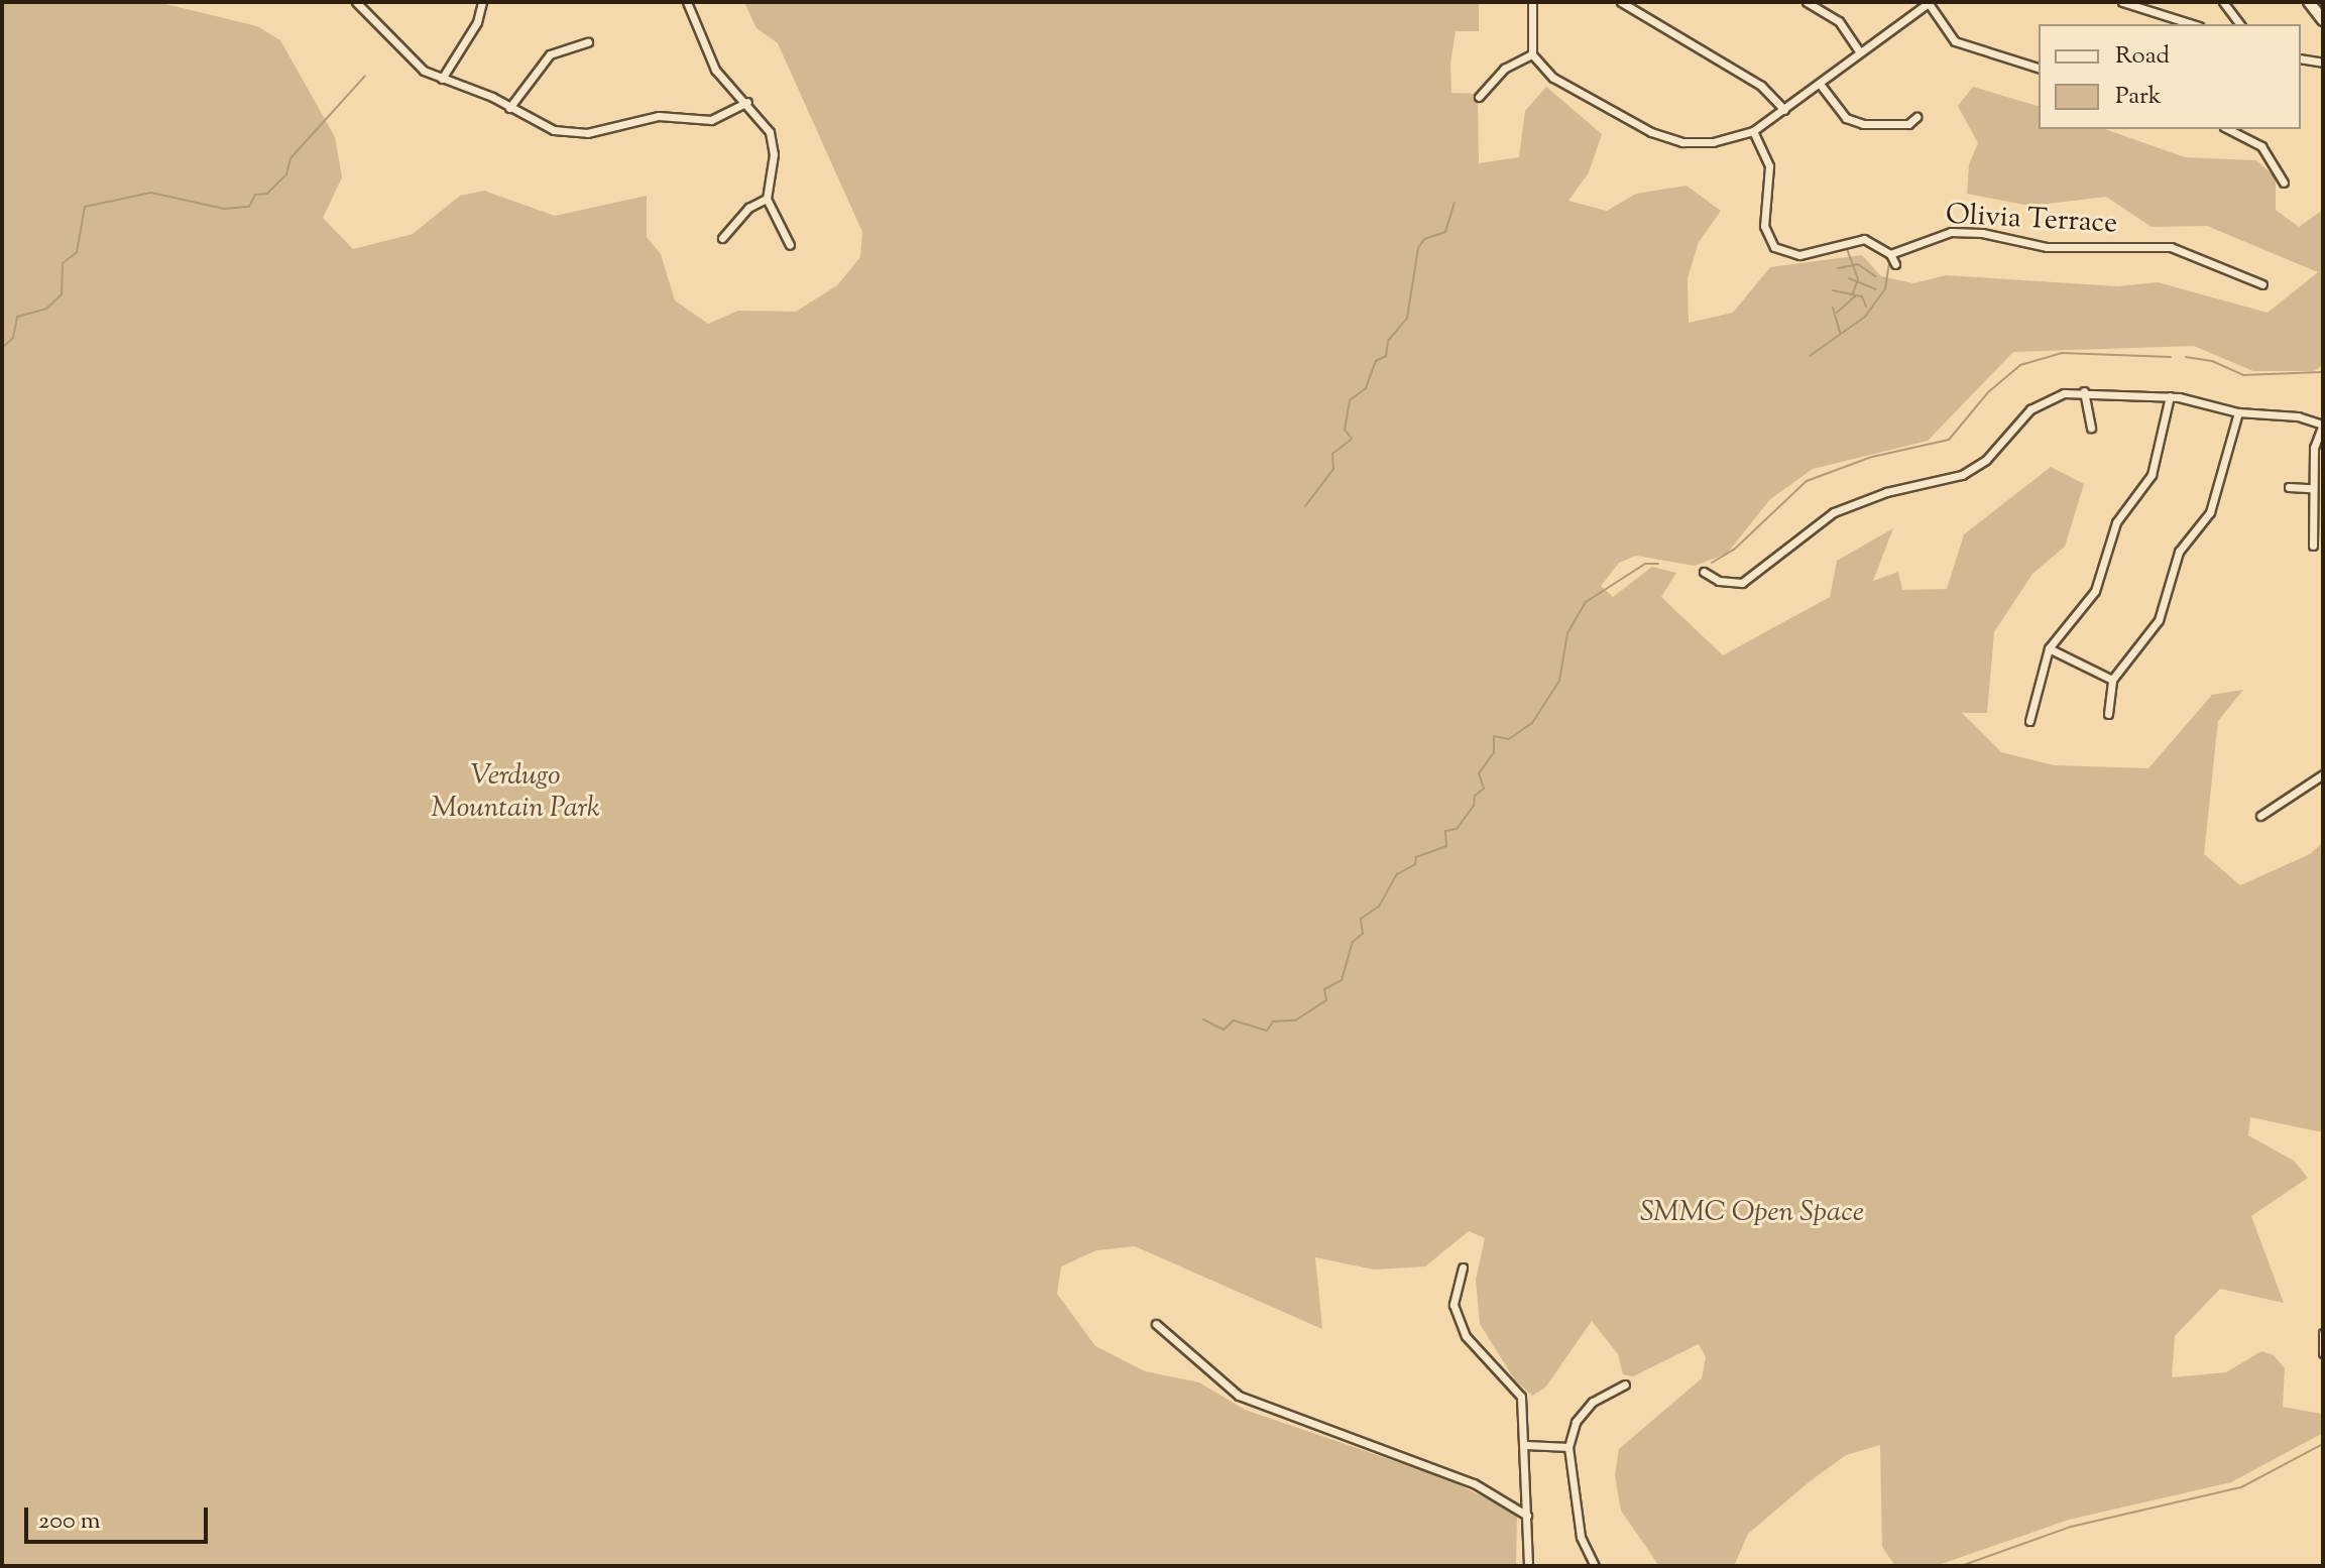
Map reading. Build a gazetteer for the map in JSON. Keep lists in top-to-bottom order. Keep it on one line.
{"streets":{"street":["Olivia Terrace"]},"parks":["Verdugo Mountain Park","SMMC Open Space"],"legend":["Road","Park"],"scale_bar":"200 m"}
